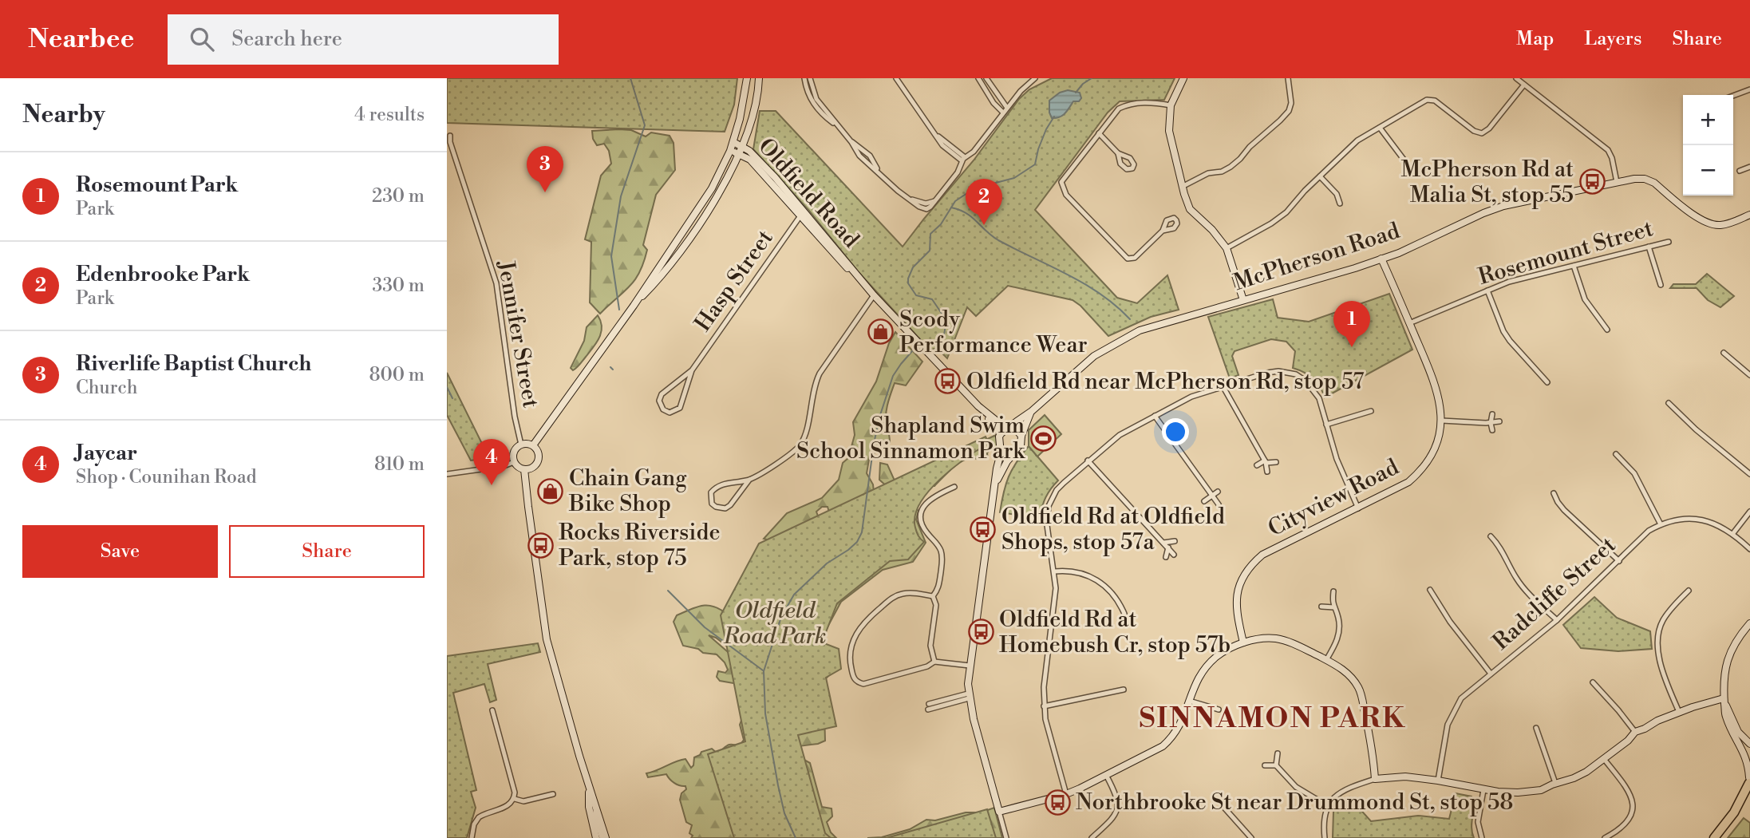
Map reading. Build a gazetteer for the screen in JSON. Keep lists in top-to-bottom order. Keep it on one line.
{"streets":{"street":["Oldfield Road","Rosemount Street","McPherson Road","Hasp Street","Jennifer Street","Cityview Road","Radcliffe Street"]},"crossings":[["Oldfield Road","McPherson Road"],["Oldfield Road","Hasp Street"],["Rosemount Street","Cityview Road"],["McPherson Road","Cityview Road"]],"districts":["SINNAMON PARK"],"parks":["Oldfield Road Park"],"places":{"bus stop":["McPherson Rd at Malia St, stop 55","Oldfield Rd near McPherson Rd, stop 57","Oldfield Rd at Oldfield Shops, stop 57a","Rocks Riverside Park, stop 75","Oldfield Rd at Homebush Cr, stop 57b","Northbrooke St near Drummond St, stop 58"],"shop":["Scody Performance Wear","Chain Gang Bike Shop"],"sports":["Shapland Swim School Sinnamon Park"]},"page":{"header":"Nearbee","search":"Search here","nav":["Map","Layers","Share"],"heading":["Nearby","4 results"],"map_buttons":["+","−"],"pins":["3","2","1","4"],"list":[{"mark":"1","name":"Rosemount Park","note":"Park","value":"230 m"},{"mark":"2","name":"Edenbrooke Park","note":"Park","value":"330 m"},{"mark":"3","name":"Riverlife Baptist Church","note":"Church","value":"800 m"},{"mark":"4","name":"Jaycar","note":"Shop · Counihan Road","value":"810 m"}],"buttons":["Save","Share"]}}
